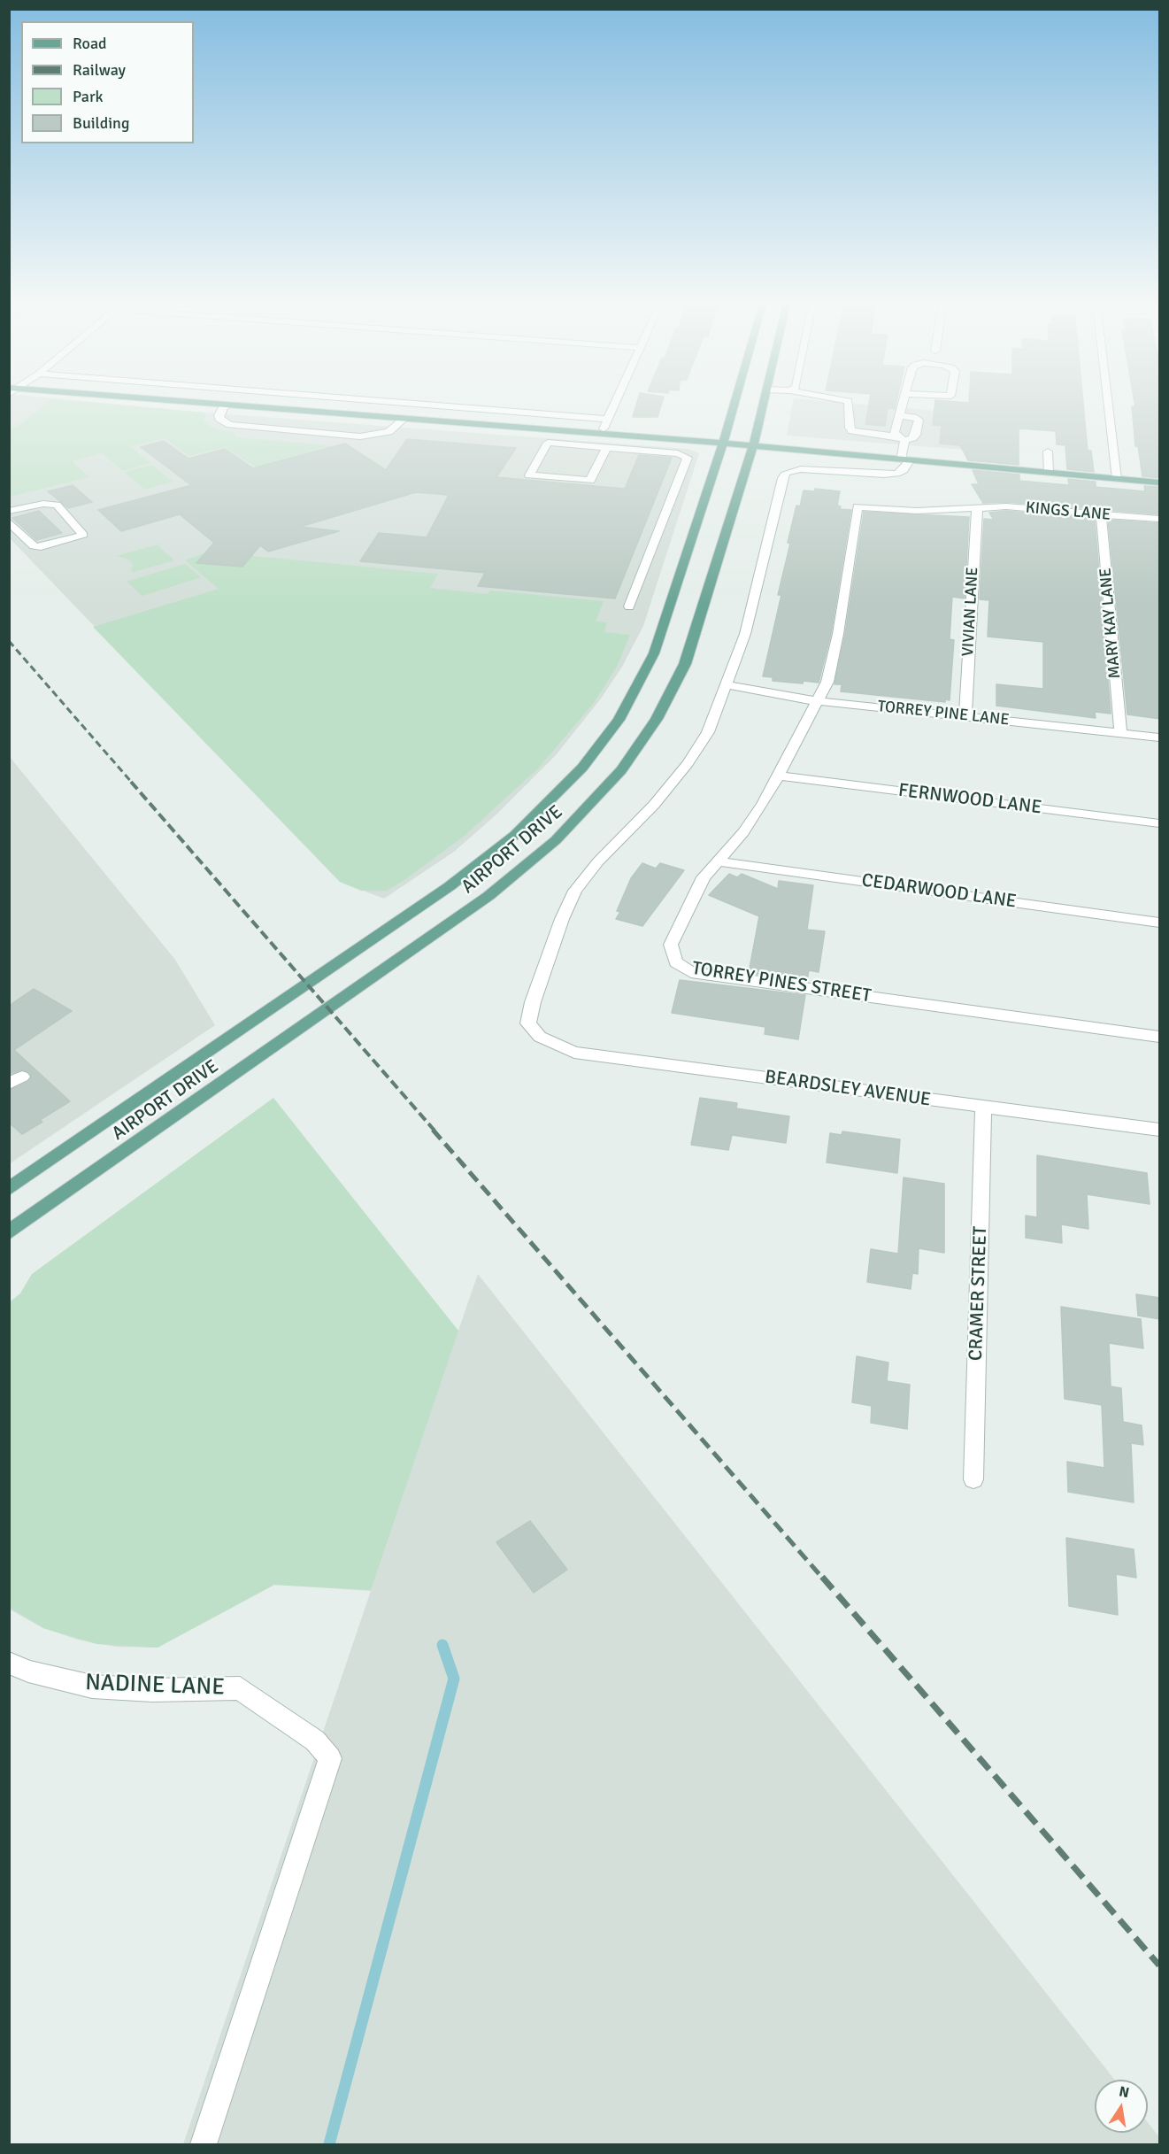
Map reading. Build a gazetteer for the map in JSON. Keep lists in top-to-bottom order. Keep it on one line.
{"streets":{"main road":["AIRPORT DRIVE"],"street":["KINGS LANE","VIVIAN LANE","MARY KAY LANE","TORREY PINE LANE","FERNWOOD LANE","CEDARWOOD LANE","TORREY PINES STREET","BEARDSLEY AVENUE","CRAMER STREET","NADINE LANE"]},"crossings":[["KINGS LANE","VIVIAN LANE"],["KINGS LANE","MARY KAY LANE"],["KINGS LANE","TORREY PINES STREET"],["VIVIAN LANE","TORREY PINE LANE"],["VIVIAN LANE","TORREY PINES STREET"],["MARY KAY LANE","TORREY PINE LANE"],["TORREY PINE LANE","TORREY PINES STREET"],["TORREY PINE LANE","BEARDSLEY AVENUE"],["FERNWOOD LANE","TORREY PINES STREET"],["CEDARWOOD LANE","TORREY PINES STREET"],["BEARDSLEY AVENUE","CRAMER STREET"]],"legend":["Road","Railway","Park","Building"],"north":"top"}
